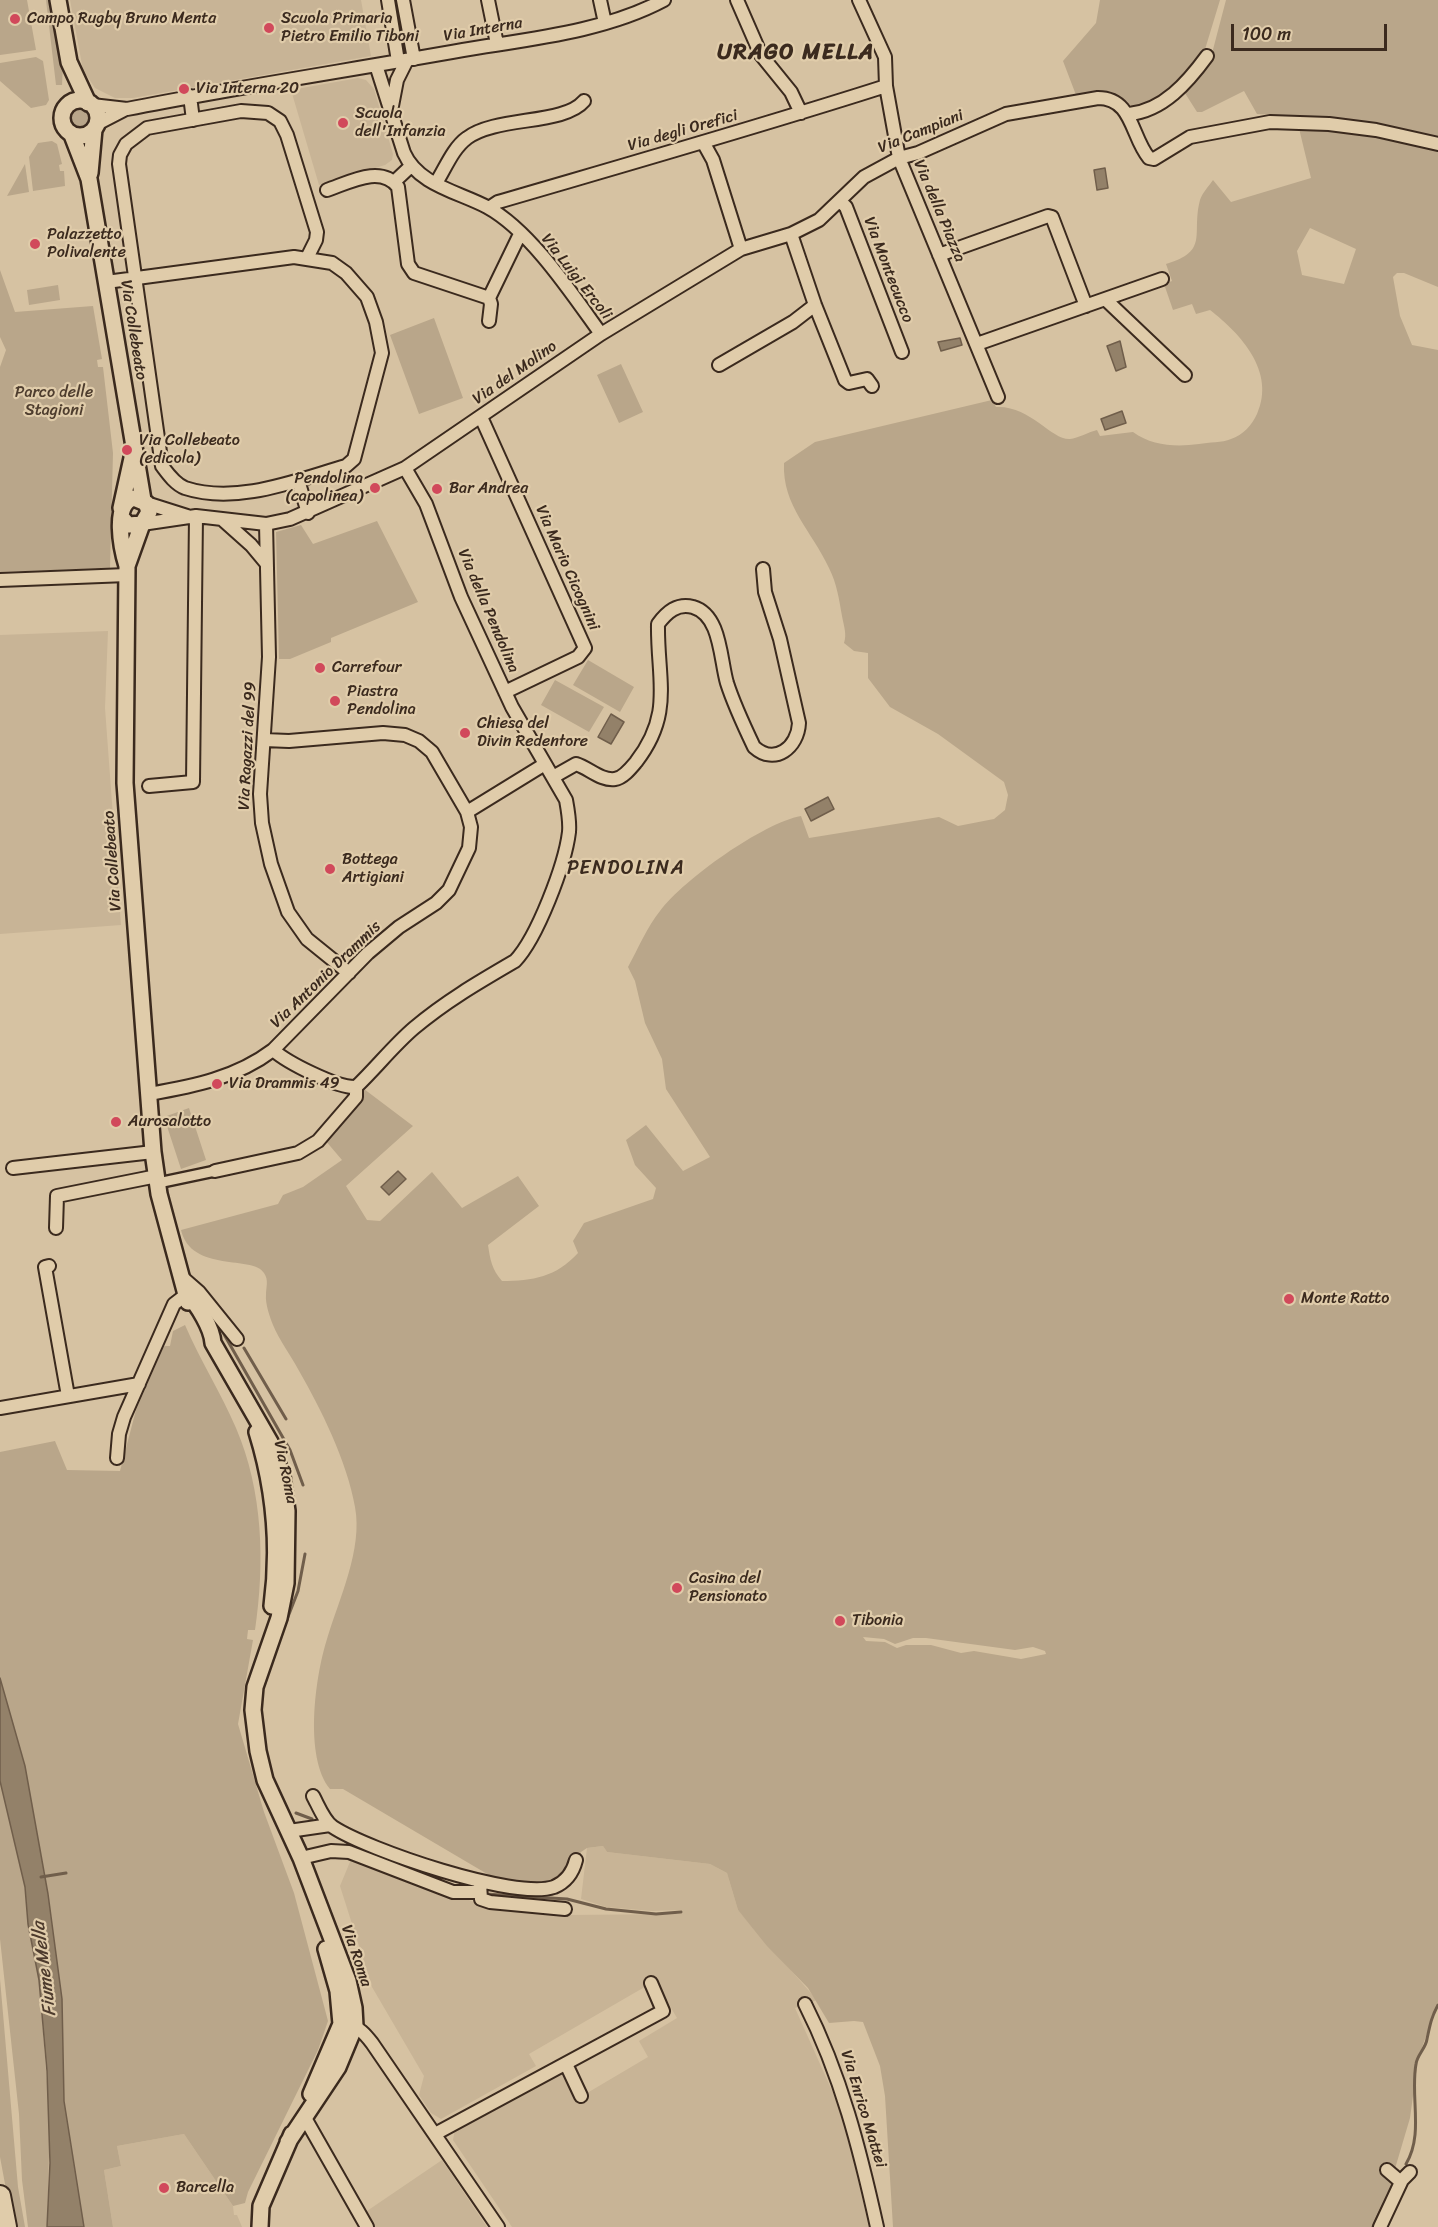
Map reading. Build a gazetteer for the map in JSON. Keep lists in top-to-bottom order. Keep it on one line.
{"streets":{"street":["Via Interna","Via degli Orefici","Via Campiani","Via della Piazza","Via Montecucco","Via Luigi Ercoli","Via Collebeato","Via del Molino","Via Mario Cicognini","Via della Pendolina","Via Ragazzi del 99","Via Antonio Drammis","Via Roma","Via Enrico Mattei"]},"crossings":[["Via Interna","Via Collebeato"],["Via degli Orefici","Via della Piazza"],["Via degli Orefici","Via Luigi Ercoli"],["Via Campiani","Via della Piazza"],["Via Campiani","Via Montecucco"],["Via Campiani","Via del Molino"],["Via Luigi Ercoli","Via del Molino"],["Via Collebeato","Via del Molino"],["Via Collebeato","Via Antonio Drammis"],["Via Collebeato","Via Roma"],["Via del Molino","Via Mario Cicognini"],["Via del Molino","Via della Pendolina"],["Via del Molino","Via Ragazzi del 99"],["Via Mario Cicognini","Via della Pendolina"],["Via Ragazzi del 99","Via Antonio Drammis"]],"districts":["URAGO MELLA","PENDOLINA"],"water":["Fiume Mella"],"parks":["Parco delle Stagioni"],"places":["Campo Rugby Bruno Menta","Scuola Primaria Pietro Emilio Tiboni","Via Interna 20","Scuola dell'Infanzia","Palazzetto Polivalente","Via Collebeato (edicola)","Pendolina (capolinea)","Bar Andrea","Carrefour","Piastra Pendolina","Chiesa del Divin Redentore","Bottega Artigiani","Via Drammis 49","Aurosalotto","Monte Ratto","Casina del Pensionato","Tibonia","Barcella"],"scale_bar":"100 m"}
